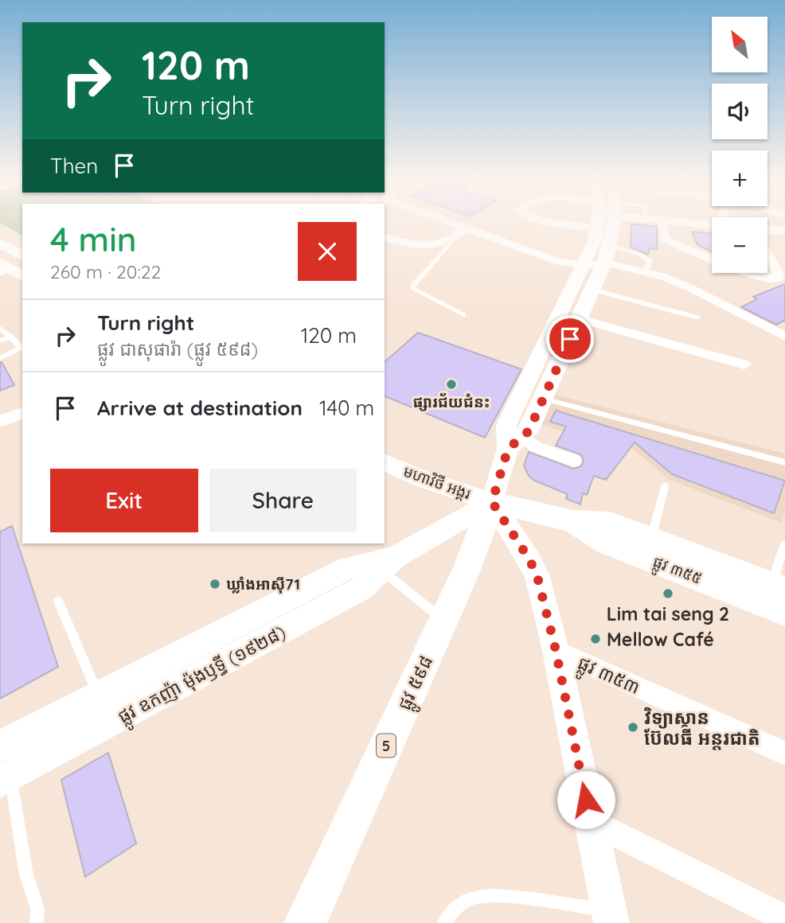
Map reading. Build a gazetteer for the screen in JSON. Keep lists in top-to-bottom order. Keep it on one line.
{"streets":{"main road":["មហាវិថី អង្គរ","ផ្លូវ ៣៥៥","ផ្លូវ ឧកញ៉ា ម៉ុងឫទ្ធី (១៩២៨)","ផ្លូវ ៥៩៨","5"],"street":["ផ្លូវ ៣៥៣"]},"crossings":[["មហាវិថី អង្គរ","ផ្លូវ ៣៥៥"],["មហាវិថី អង្គរ","ផ្លូវ ឧកញ៉ា ម៉ុងឫទ្ធី (១៩២៨)"],["មហាវិថី អង្គរ","ផ្លូវ ៥៩៨"],["ផ្លូវ ៣៥៥","ផ្លូវ ឧកញ៉ា ម៉ុងឫទ្ធី (១៩២៨)"],["ផ្លូវ ៣៥៥","ផ្លូវ ៥៩៨"],["ផ្លូវ ឧកញ៉ា ម៉ុងឫទ្ធី (១៩២៨)","ផ្លូវ ៥៩៨"]],"places":["ផ្សារជ័យជំនះ","ឃ្លាំងអាសុី71","Lim tai seng 2","Mellow Café","វិទ្យាស្ថាន ប៊ែលធី អន្ដរជាតិ"],"north":"top left","page":{"map_buttons":["+","−"],"turn":["120 m","Turn right"],"then":"Then","heading":["4 min","260 m · 20:22"],"list":[{"name":"Turn right","note":"ផ្លូវ ជាសុផារ៉ា (ផ្លូវ ៥៩៨)","value":"120 m"},{"name":"Arrive at destination","value":"140 m"}],"buttons":["Exit","Share"]}}
